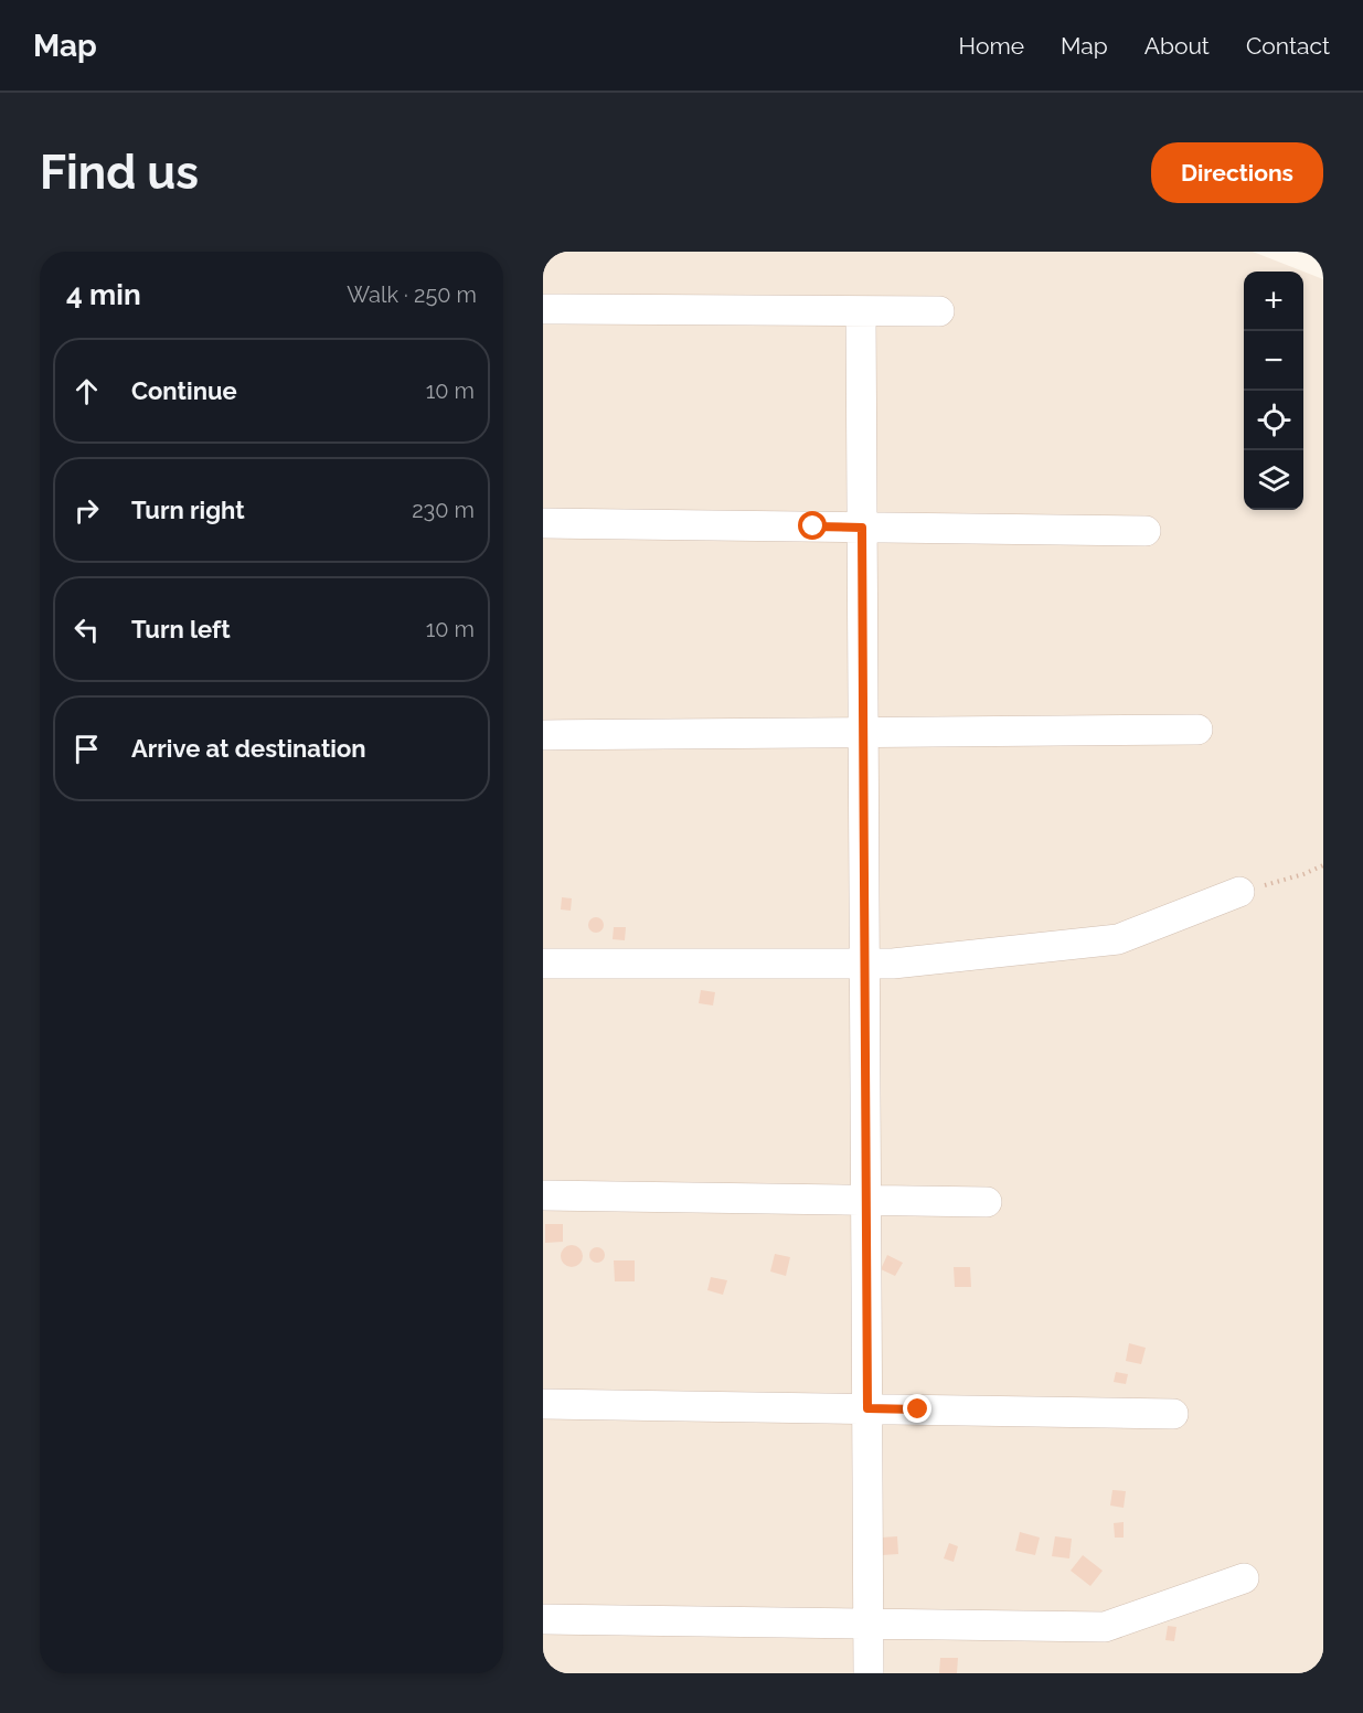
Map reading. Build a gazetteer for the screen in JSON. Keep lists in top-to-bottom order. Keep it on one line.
{"page":{"header":"Map","nav":["Home","Map","About","Contact"],"buttons":"Directions","title":"Find us","heading":["4 min","Walk · 250 m"],"map_buttons":["+","−"],"list":[["Continue","10 m"],["Turn right","230 m"],["Turn left","10 m"],"Arrive at destination"]}}
